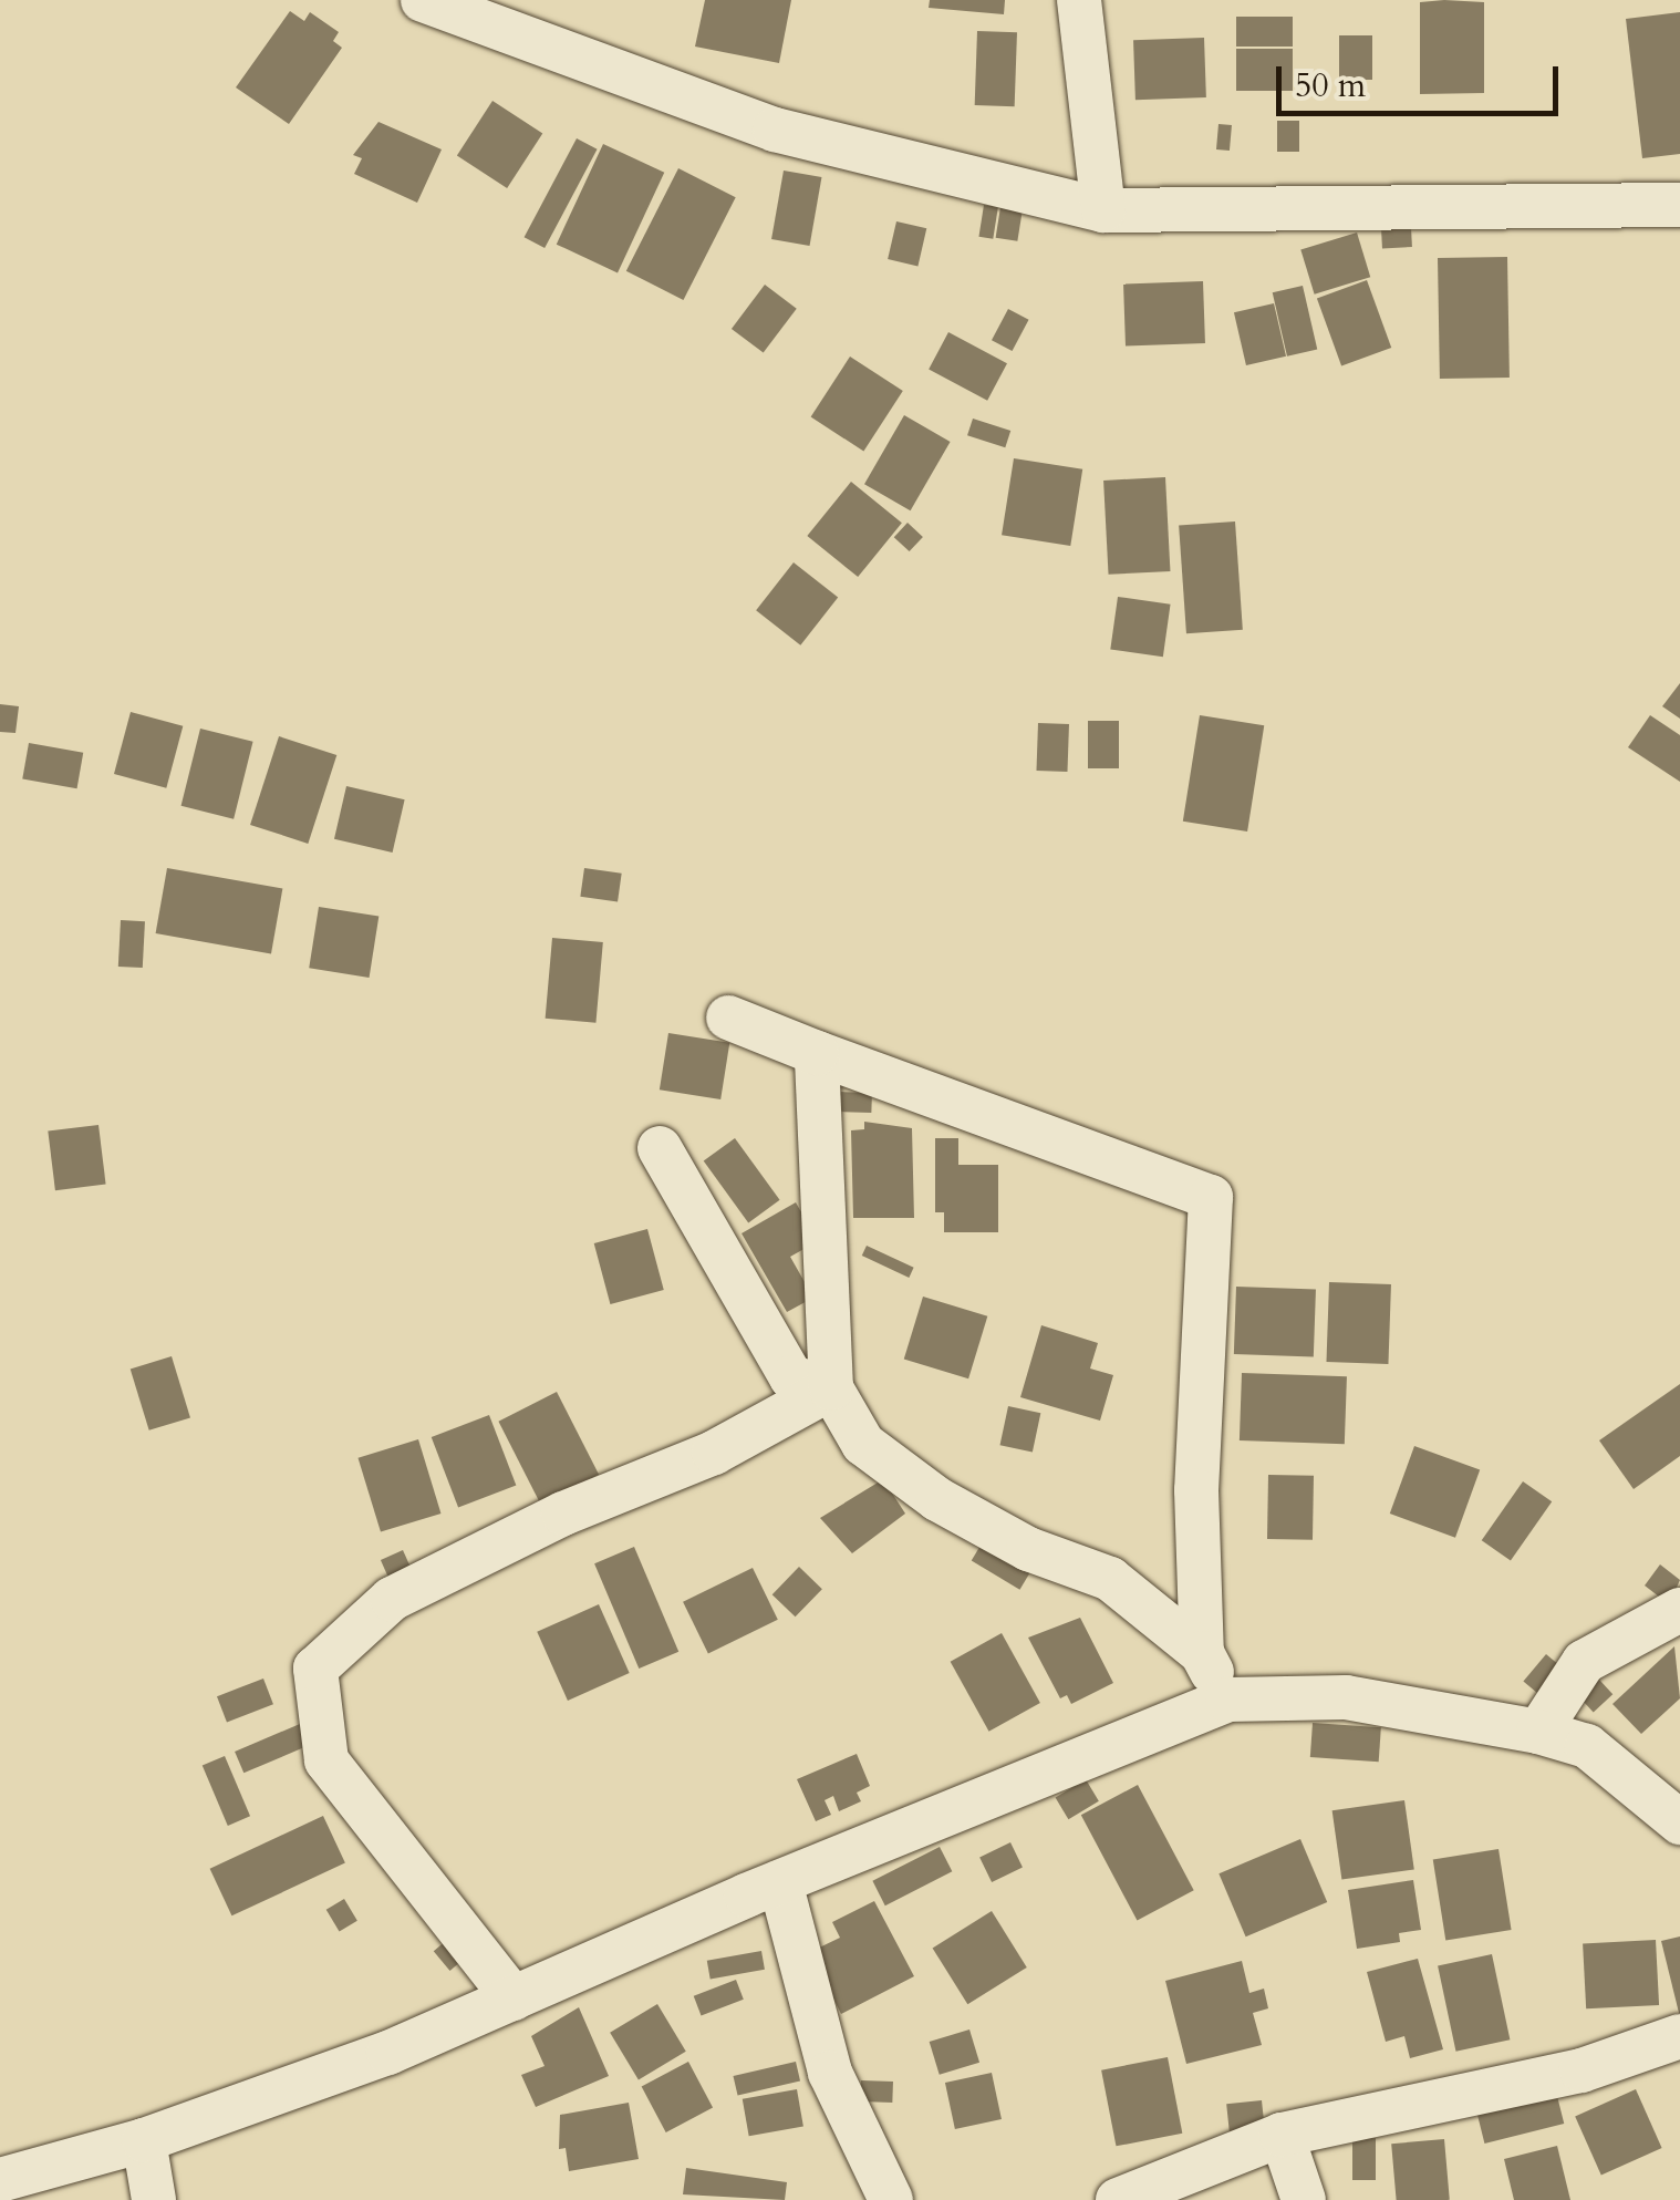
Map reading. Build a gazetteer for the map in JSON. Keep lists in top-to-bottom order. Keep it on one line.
{"scale_bar":"50 m"}
